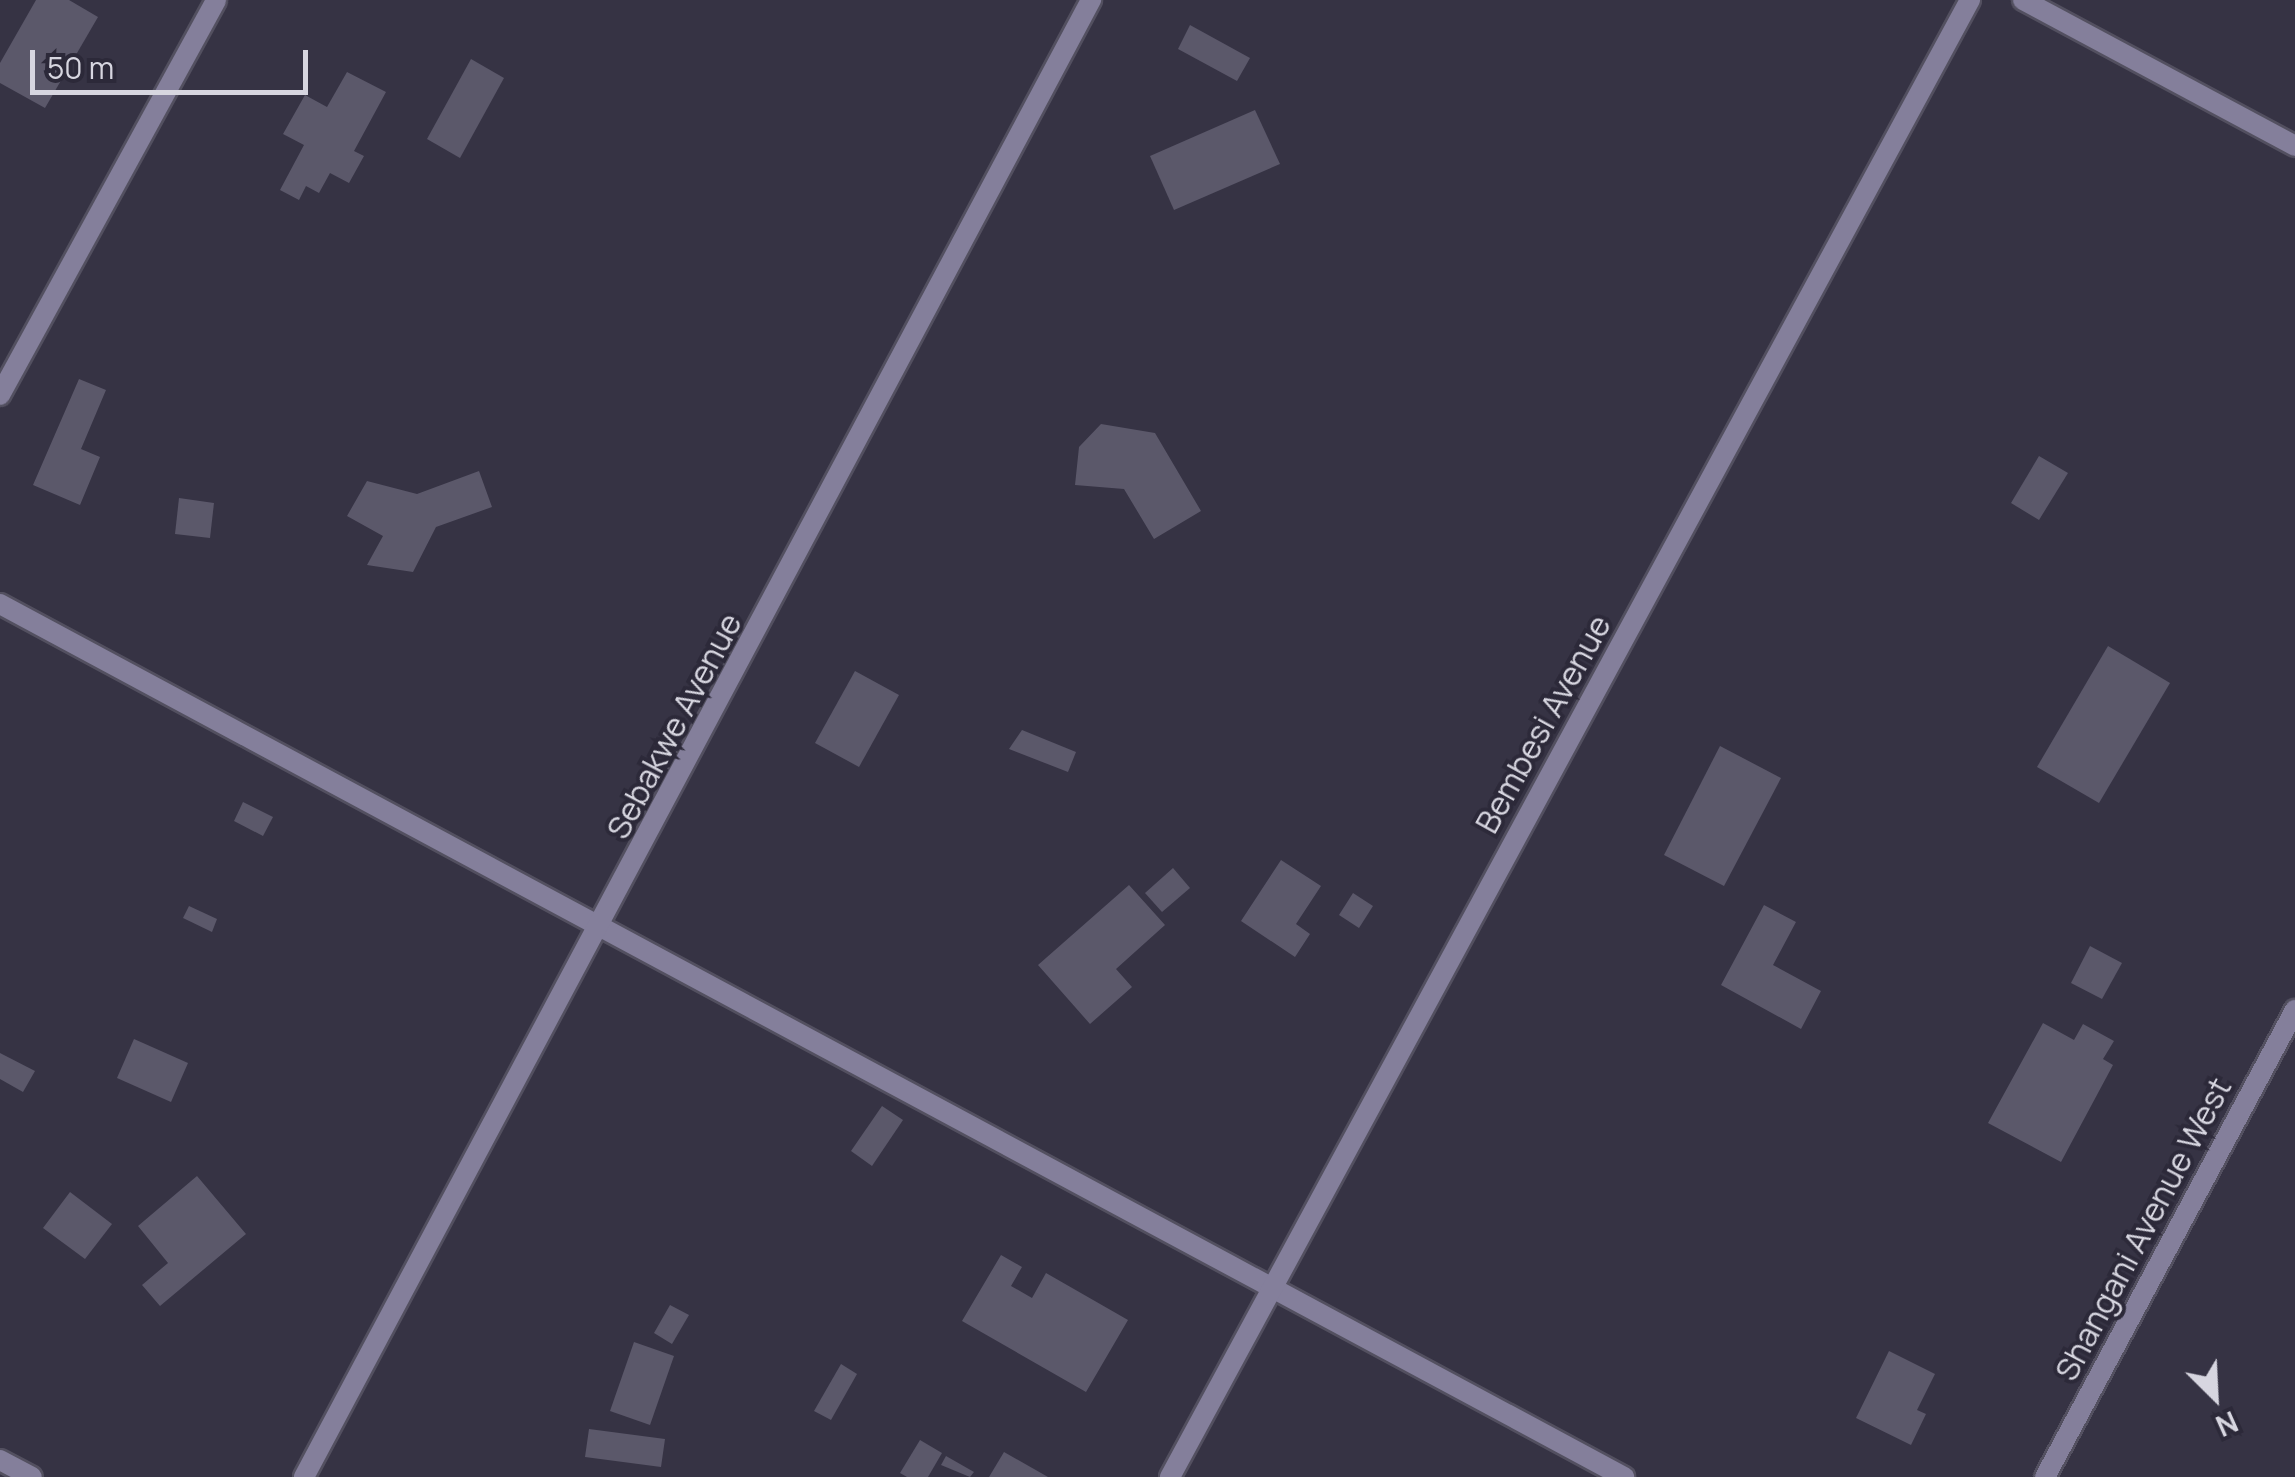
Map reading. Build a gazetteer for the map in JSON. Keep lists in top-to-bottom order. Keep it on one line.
{"streets":{"street":["Bembesi Avenue","Sebakwe Avenue","Shangani Avenue West"]},"scale_bar":"50 m","north":"bottom right"}
